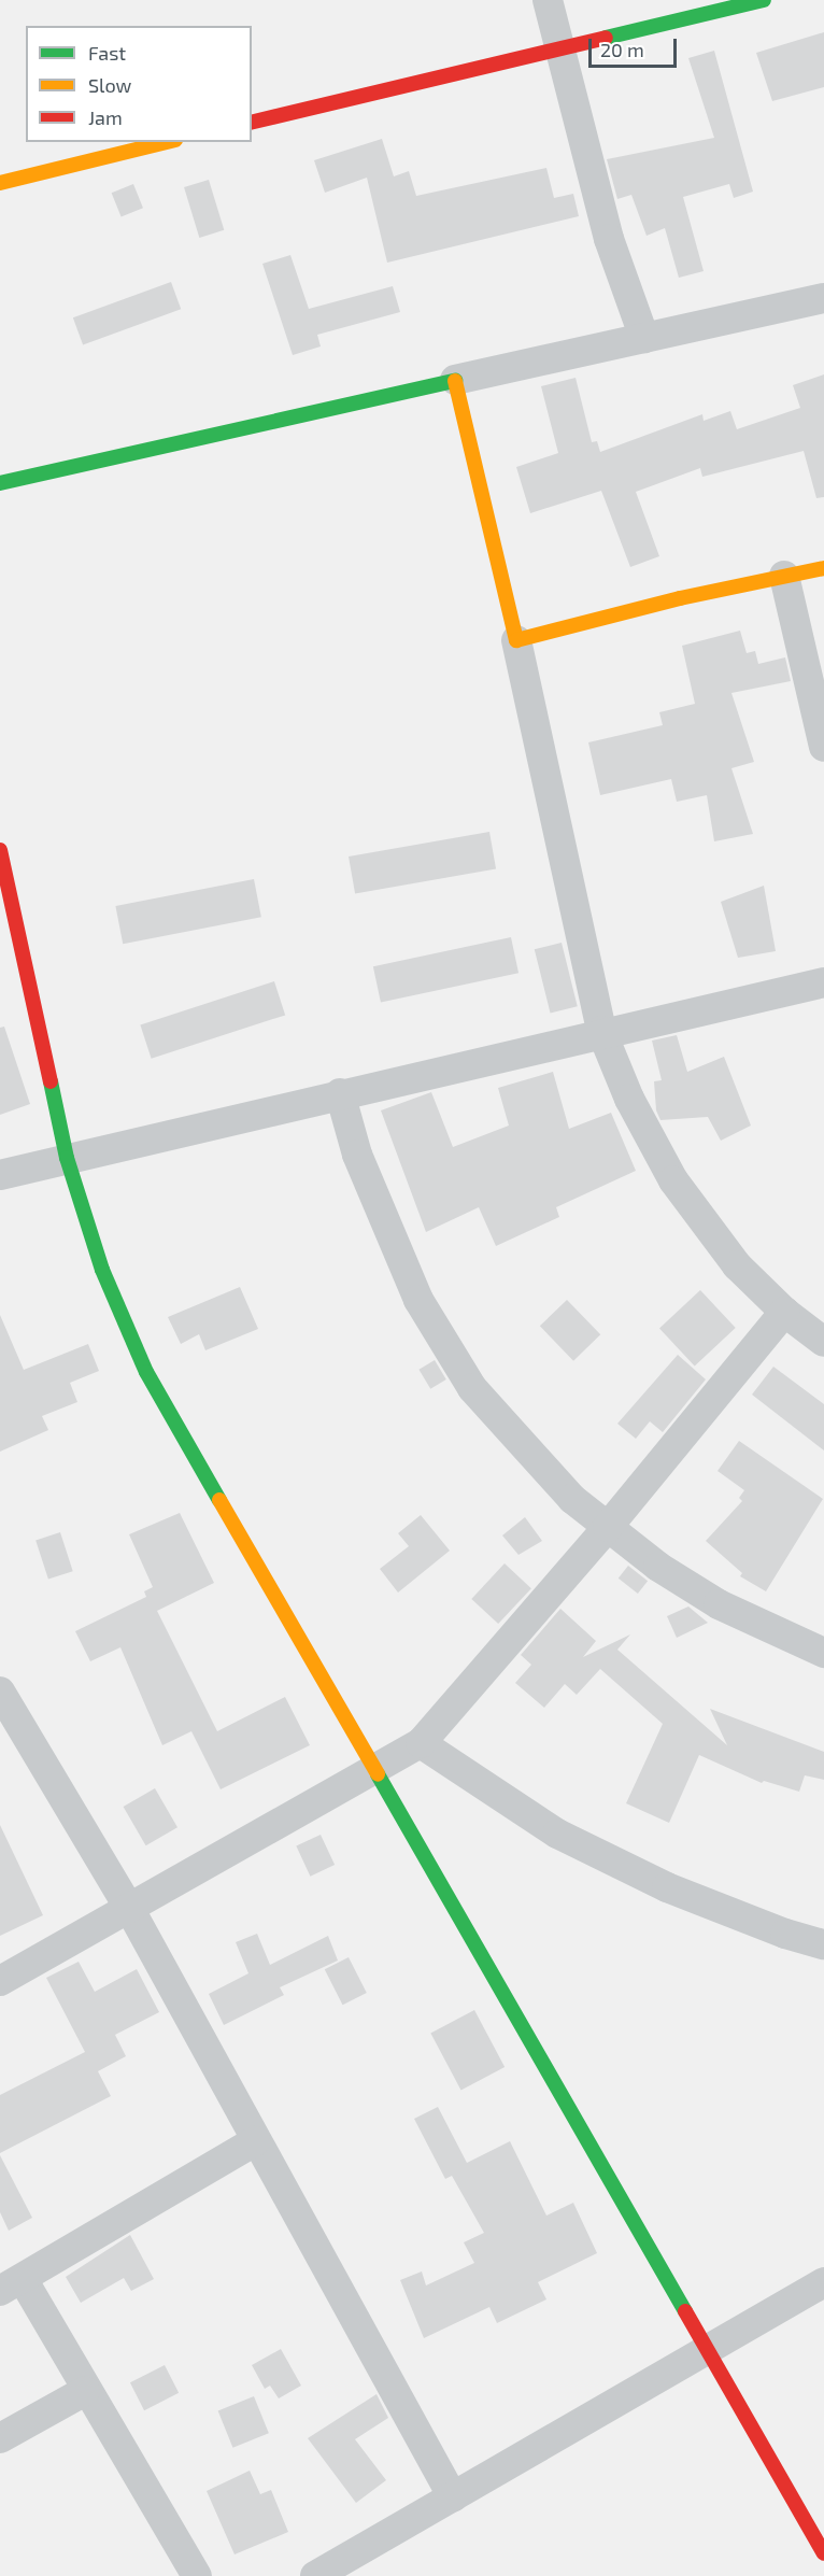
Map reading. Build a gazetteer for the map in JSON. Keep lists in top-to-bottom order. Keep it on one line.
{"legend":["Fast","Slow","Jam"],"scale_bar":"20 m"}
